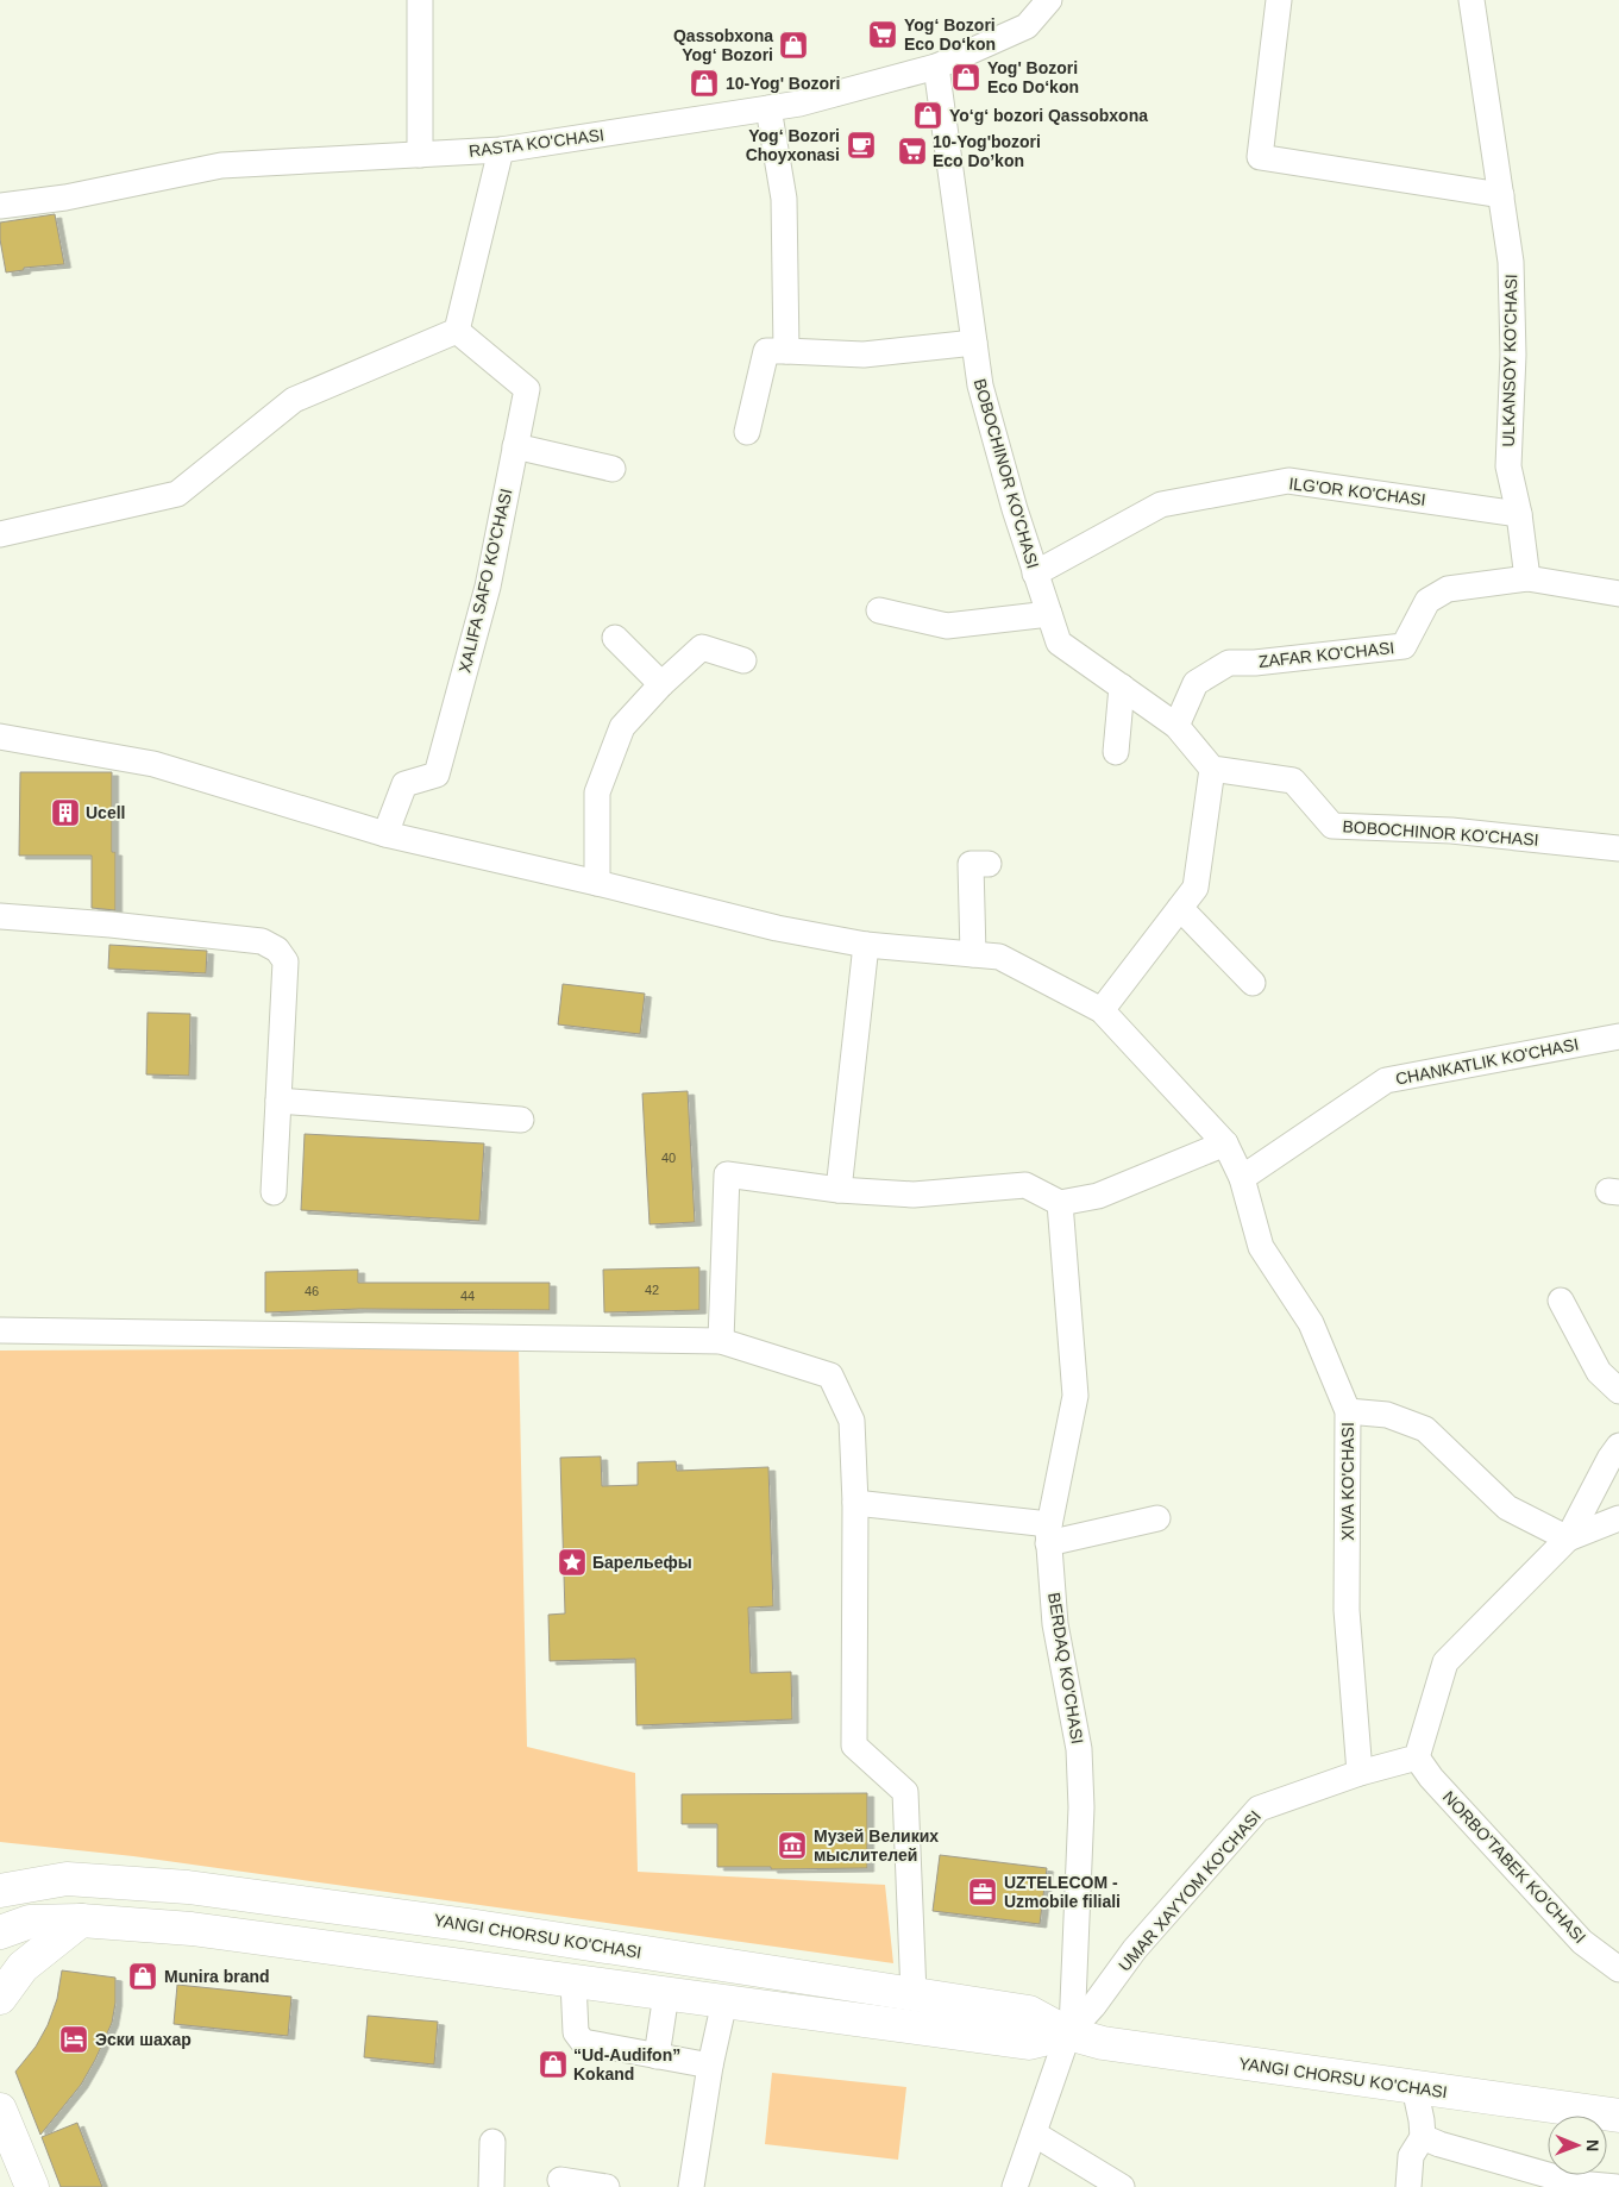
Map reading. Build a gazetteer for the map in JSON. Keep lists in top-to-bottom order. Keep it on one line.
{"streets":{"main road":["YANGI CHORSU KO'CHASI"],"street":["RASTA KO'CHASI","ULKANSOY KO'CHASI","BOBOCHINOR KO'CHASI","ILG'OR KO'CHASI","XALIFA SAFO KO'CHASI","ZAFAR KO'CHASI","CHANKATLIK KO'CHASI","XIVA KO'CHASI","BERDAQ KO'CHASI","NORBO'TABEK KO'CHASI","UMAR XAYYOM KO'CHASI"]},"crossings":[["RASTA KO'CHASI","BOBOCHINOR KO'CHASI"],["ULKANSOY KO'CHASI","ILG'OR KO'CHASI"],["ULKANSOY KO'CHASI","ZAFAR KO'CHASI"],["BOBOCHINOR KO'CHASI","ILG'OR KO'CHASI"],["BOBOCHINOR KO'CHASI","ZAFAR KO'CHASI"],["XALIFA SAFO KO'CHASI","XIVA KO'CHASI"],["CHANKATLIK KO'CHASI","XIVA KO'CHASI"],["XIVA KO'CHASI","UMAR XAYYOM KO'CHASI"],["BERDAQ KO'CHASI","UMAR XAYYOM KO'CHASI"],["BERDAQ KO'CHASI","YANGI CHORSU KO'CHASI"],["NORBO'TABEK KO'CHASI","UMAR XAYYOM KO'CHASI"],["UMAR XAYYOM KO'CHASI","YANGI CHORSU KO'CHASI"]],"places":{"supermarket":["Yogʻ Bozori Eco Doʻkon","10-Yog'bozori Eco Do’kon"],"shop":["Qassobxona Yog‘ Bozori","Yog' Bozori Eco Do‘kon","10-Yog' Bozori","Yoʻgʻ bozori Qassobxona","Munira brand","“Ud-Audifon” Kokand"],"cafe":["Yogʻ Bozori Choyxonasi"],"building":["Ucell"],"place":["Барельефы"],"museum":["Музей Великих мыслителей"],"office":["UZTELECOM - Uzmobile filiali"],"hotel":["Эски шахар"]},"house_numbers":["40","42","46","44"],"north":"right"}
